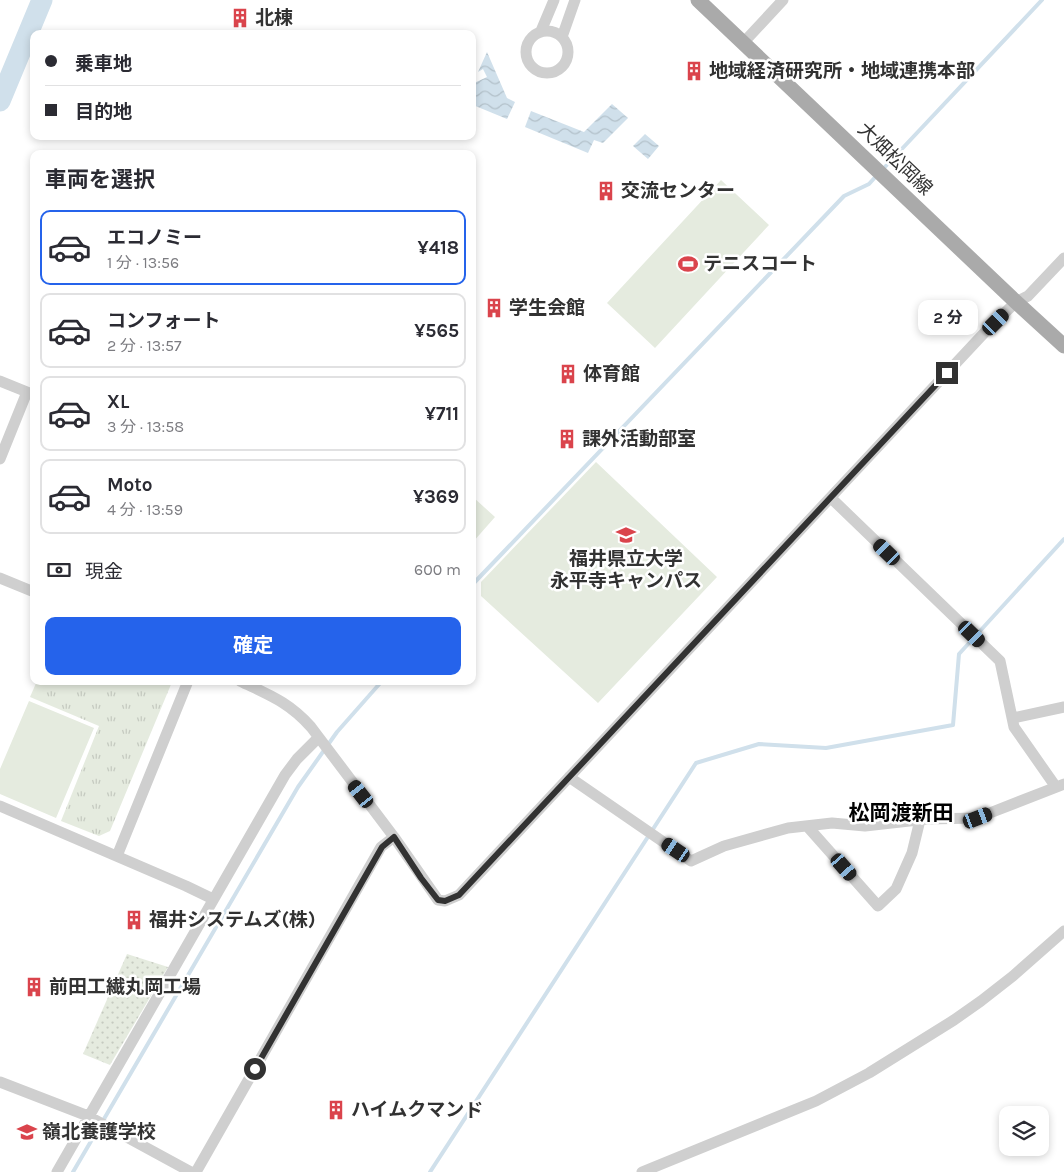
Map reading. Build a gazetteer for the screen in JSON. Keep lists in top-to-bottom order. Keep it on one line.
{"streets":{"main road":["大畑松岡線"]},"districts":["松岡渡新田"],"places":{"building":["北棟","地域経済研究所・地域連携本部","交流センター","学生会館","体育館","課外活動部室","福井システムズ(株)","前田工繊丸岡工場","ハイムクマンド"],"sports":["テニスコート"],"school or university":["福井県立大学 永平寺キャンパス","嶺北養護学校"]},"page":{"banner":["乗車地","目的地"],"heading":"車両を選択","list":[{"name":"エコノミー","note":"1 分 · 13:56","value":"¥418"},{"name":"コンフォート","note":"2 分 · 13:57","value":"¥565"},{"name":"XL","note":"3 分 · 13:58","value":"¥711"},{"name":"Moto","note":"4 分 · 13:59","value":"¥369"}],"bubble":"2 分","pay":["現金","600 m"],"buttons":"確定"}}
